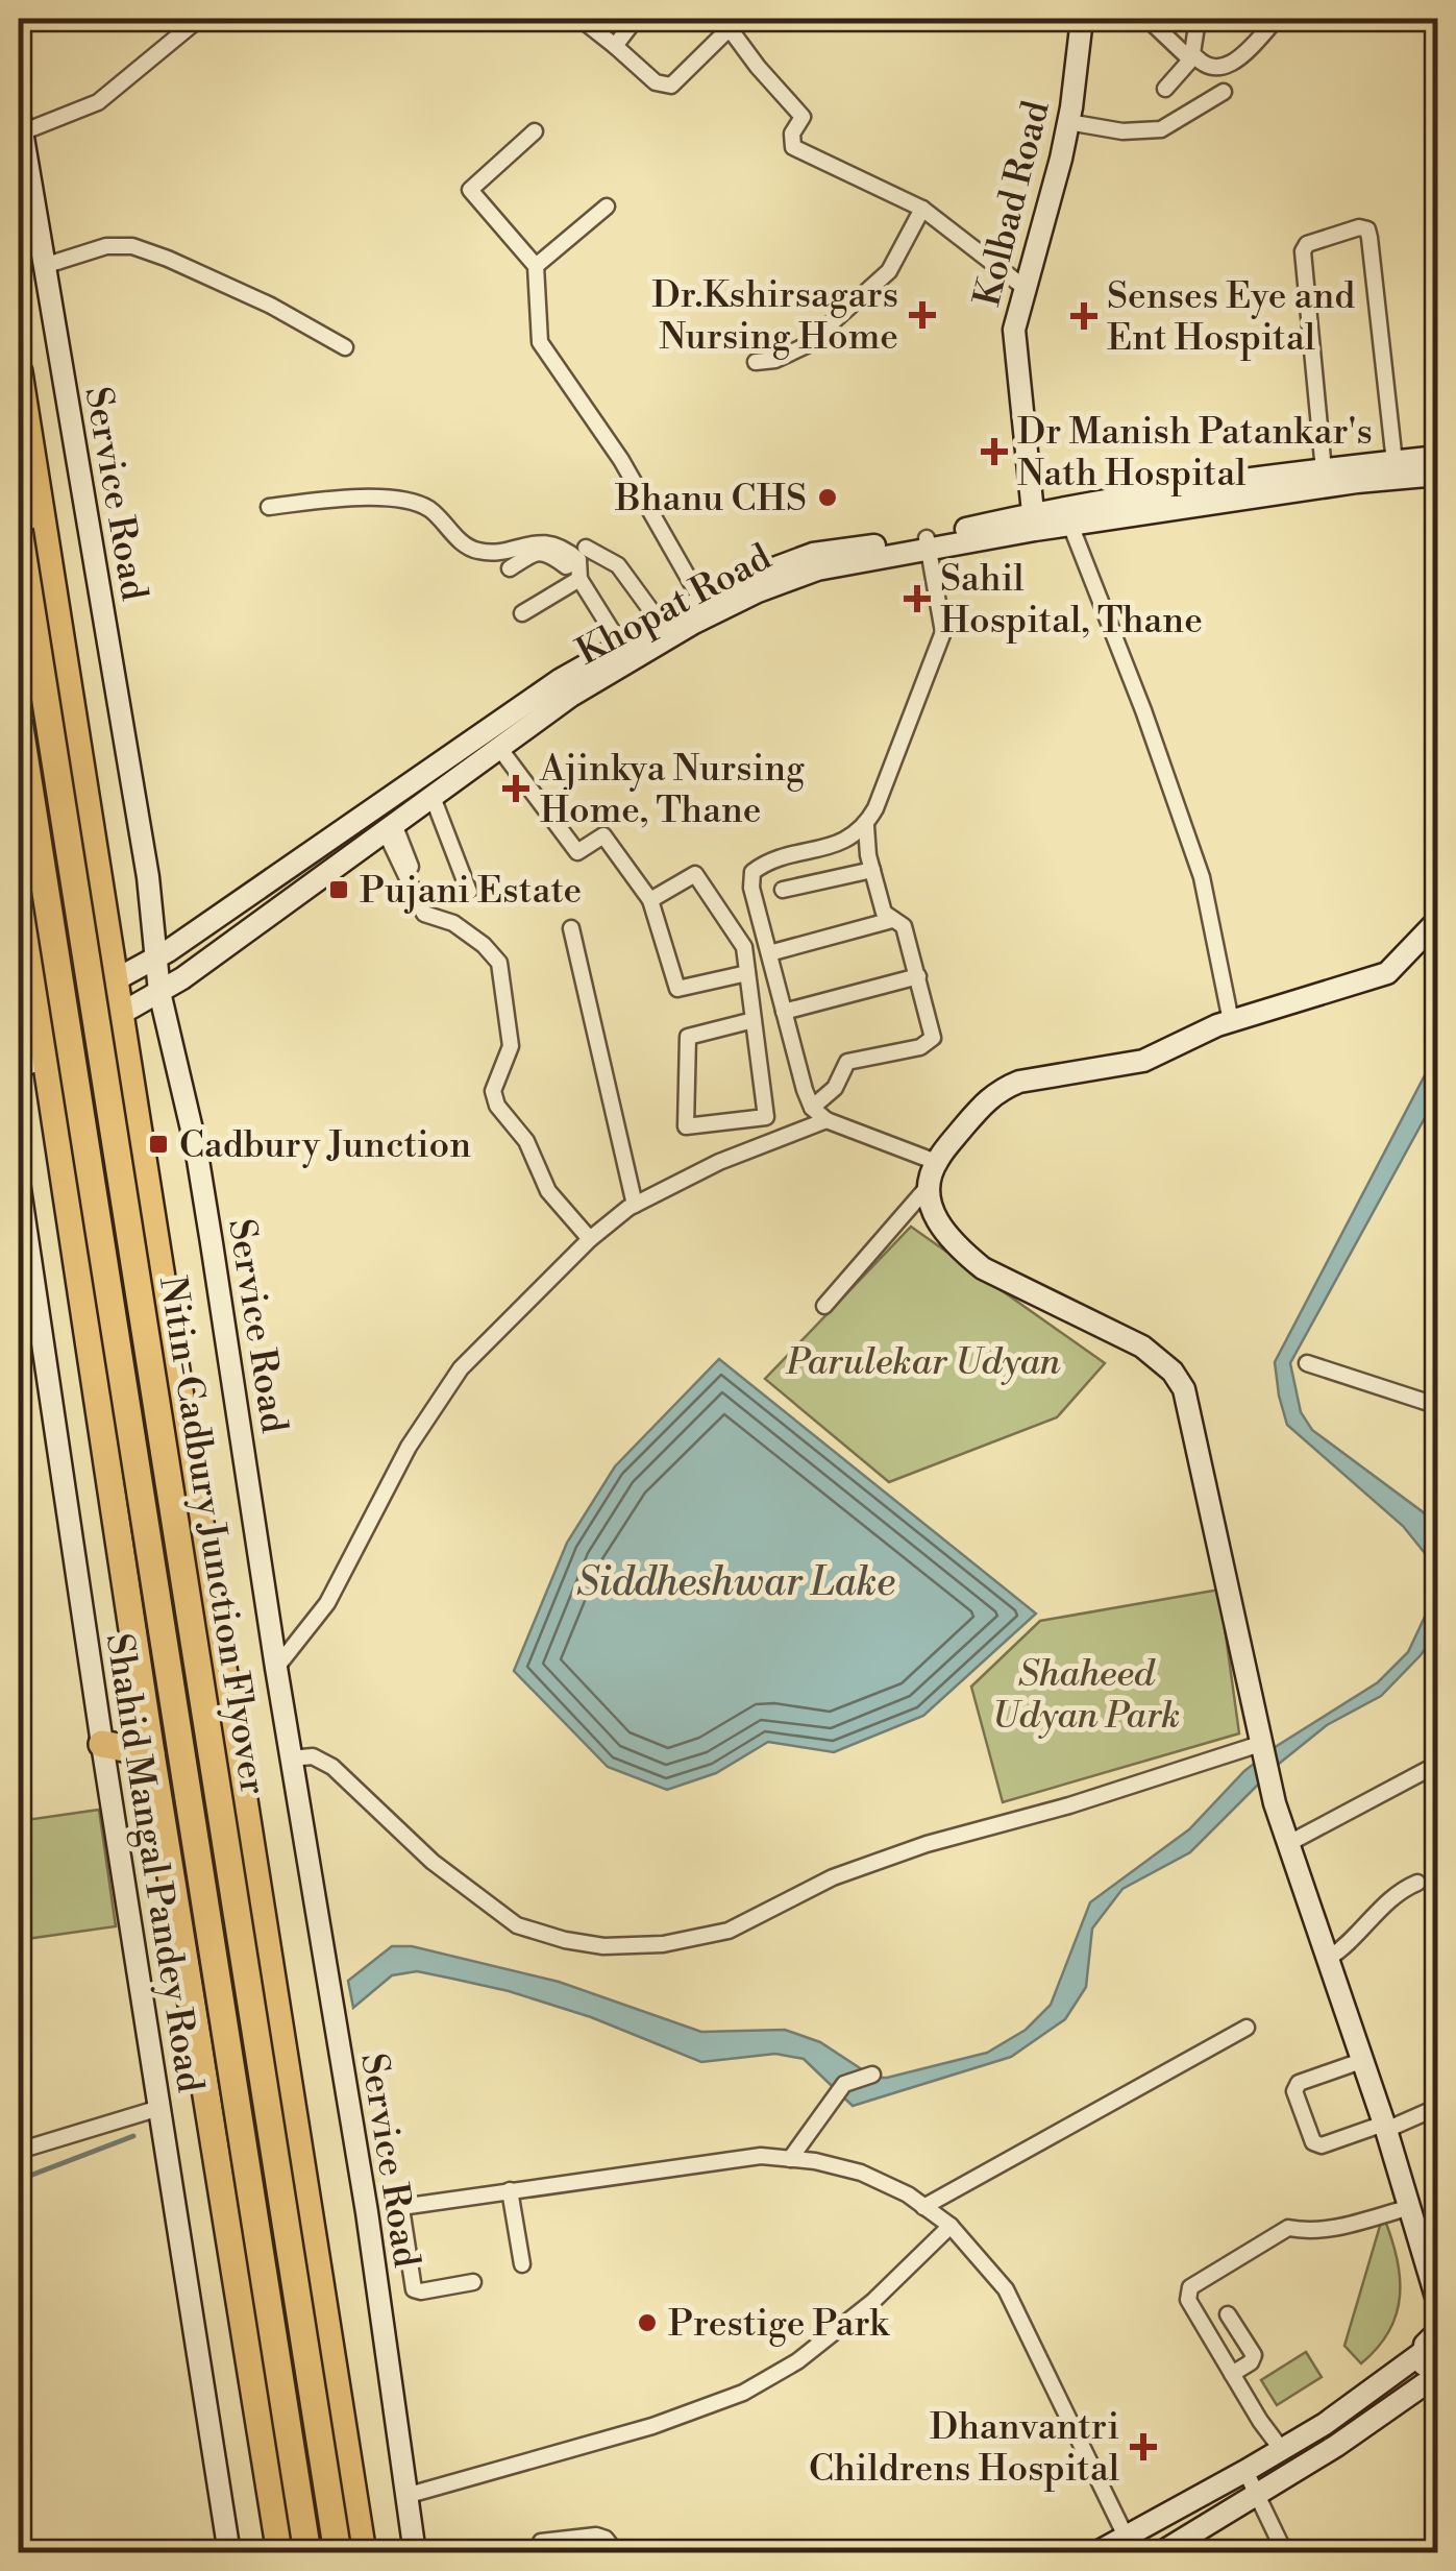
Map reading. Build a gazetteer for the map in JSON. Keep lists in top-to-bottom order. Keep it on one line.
{"streets":{"highway":["Nitin-Cadbury Junction Flyover"],"street":["Kolbad Road","Service Road","Khopat Road","Shahid Mangal Pandey Road"]},"crossings":[["Kolbad Road","Khopat Road"],["Service Road","Khopat Road"]],"water":["Siddheshwar Lake"],"parks":["Parulekar Udyan","Shaheed Udyan Park"],"places":{"health":["Dr.Kshirsagars Nursing Home","Senses Eye and Ent Hospital","Dr Manish Patankar's Nath Hospital","Sahil Hospital, Thane","Ajinkya Nursing Home, Thane","Dhanvantri Childrens Hospital"],"other":["Bhanu CHS","Prestige Park"],"transit":["Pujani Estate","Cadbury Junction"]}}
